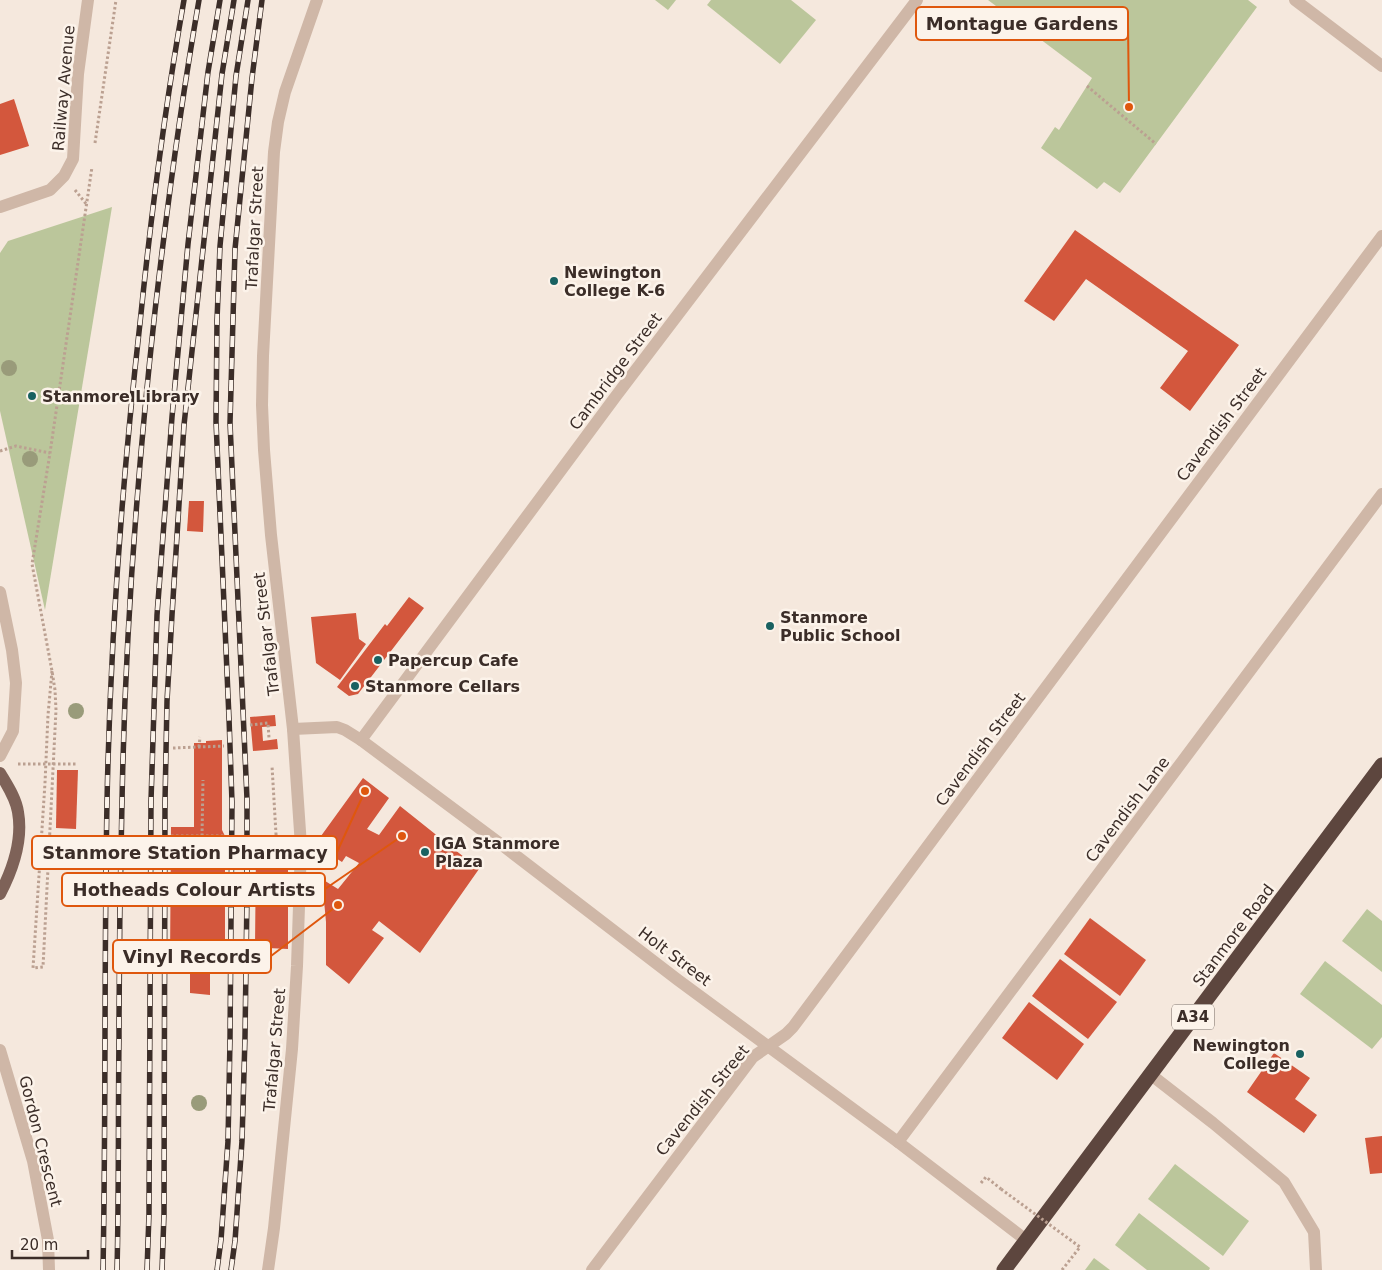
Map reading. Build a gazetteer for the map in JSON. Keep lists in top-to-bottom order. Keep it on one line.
{"streets":{"highway":["Stanmore Road","A34"],"street":["Railway Avenue","Trafalgar Street","Cambridge Street","Cavendish Street","Cavendish Lane","Holt Street","Gordon Crescent"]},"crossings":[["Trafalgar Street","Holt Street"],["Cambridge Street","Holt Street"],["Cavendish Street","Holt Street"],["Cavendish Lane","Holt Street"],["Stanmore Road","Holt Street"]],"places":["Montague Gardens","Newington College K-6","Stanmore Library","Stanmore Public School","Papercup Cafe","Stanmore Cellars","Stanmore Station Pharmacy","Hotheads Colour Artists","IGA Stanmore Plaza","Vinyl Records","Newington College"],"scale_bar":"20 m"}
